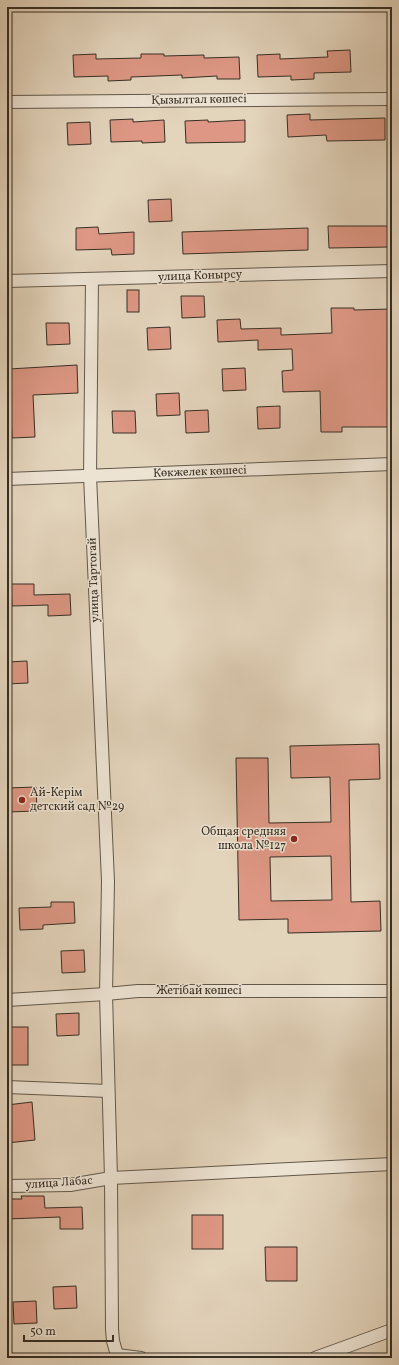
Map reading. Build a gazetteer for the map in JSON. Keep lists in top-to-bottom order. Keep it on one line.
{"streets":{"street":["Қызылтал көшесі","улица Конырсу","Көкжелек көшесі","улица Тартогай","Жетібай көшесі","улица Лабас"]},"crossings":[["улица Конырсу","улица Тартогай"],["Көкжелек көшесі","улица Тартогай"],["улица Тартогай","Жетібай көшесі"],["улица Тартогай","улица Лабас"]],"places":["Ай-Керім детский сад №29","Общая средняя школа №127"],"scale_bar":"50 m"}
